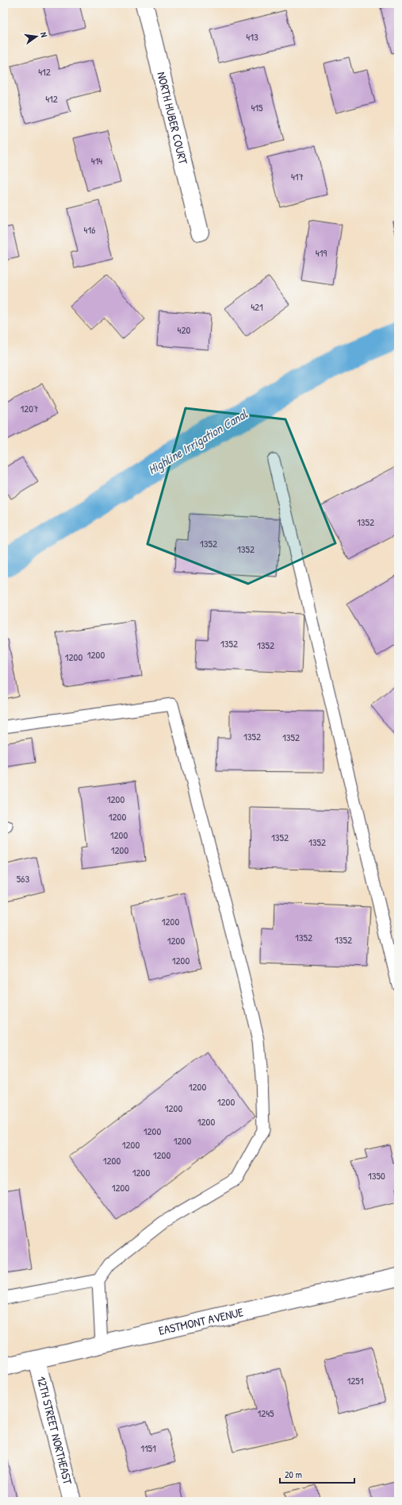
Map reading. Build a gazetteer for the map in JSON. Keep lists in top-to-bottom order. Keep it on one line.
{"streets":{"main road":["NORTH HUBER COURT","EASTMONT AVENUE","12TH STREET NORTHEAST"]},"crossings":[["EASTMONT AVENUE","12TH STREET NORTHEAST"]],"water":["Highline Irrigation Canal"],"house_numbers":["413","412","412","415","414","417","416","419","421","420","1207","1352","1352","1352","1352","1352","1200","1200","1352","1352","1200","1200","1200","1352","1352","1200","563","1200","1352","1352","1200","1200","1200","1200","1200","1200","1200","1200","1200","1200","1200","1200","1350","1200","1251","1245","1151"],"scale_bar":"20 m","north":"right"}
